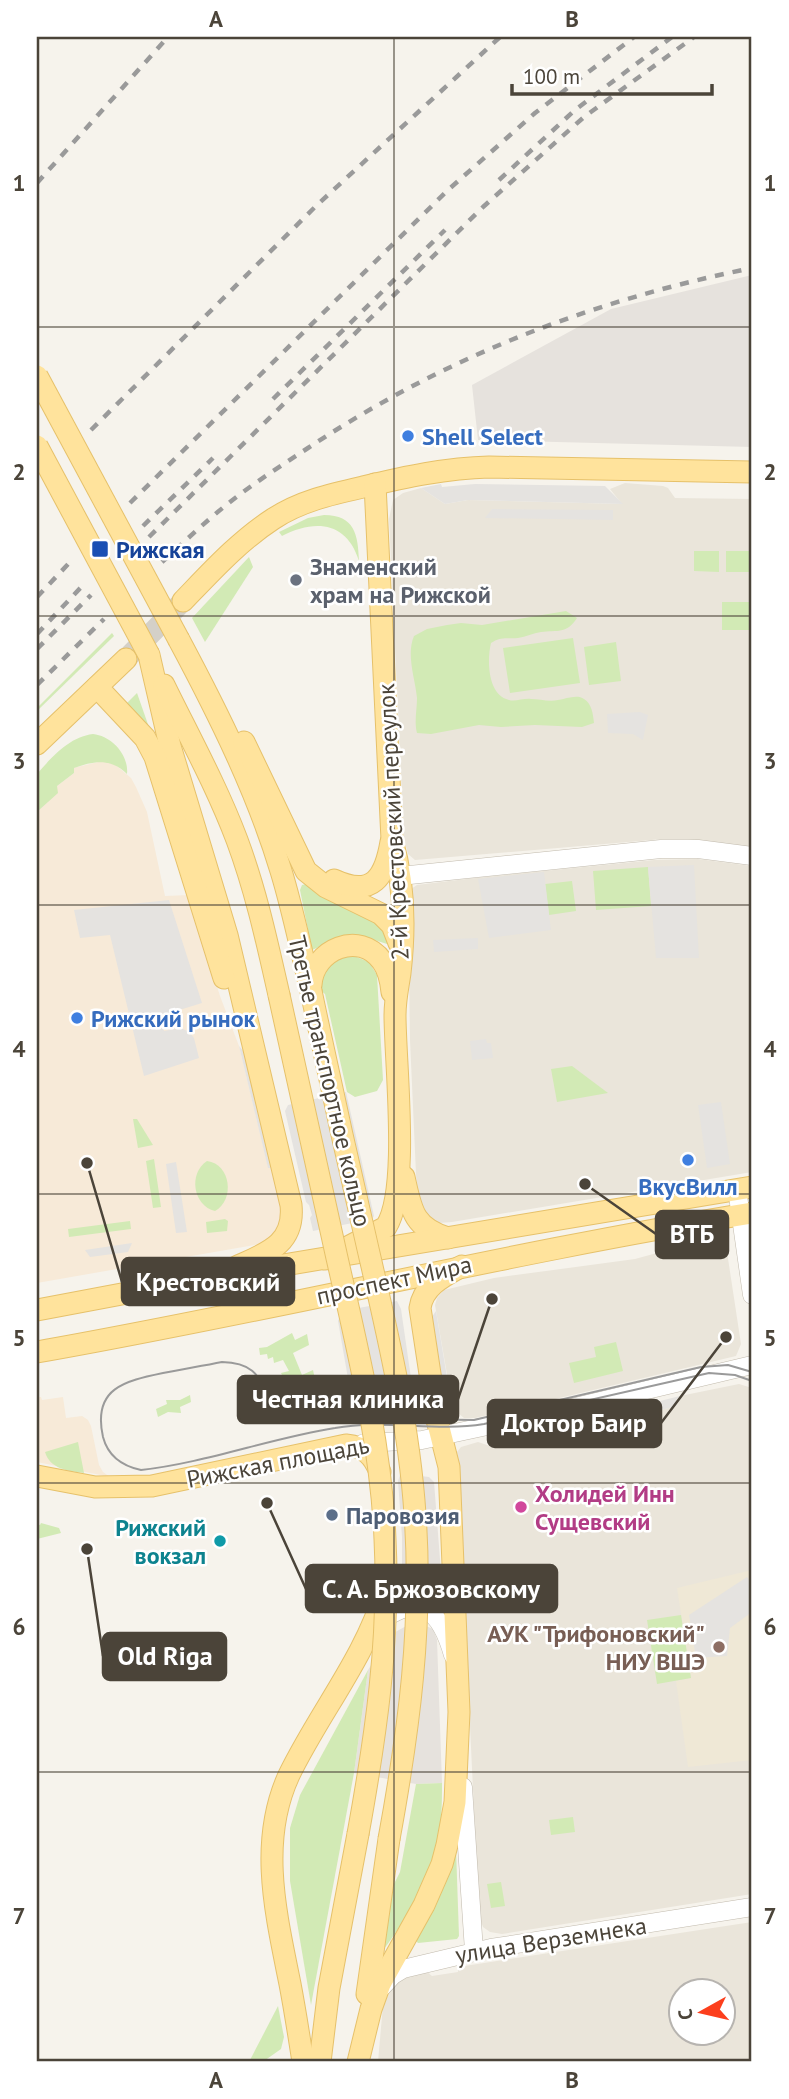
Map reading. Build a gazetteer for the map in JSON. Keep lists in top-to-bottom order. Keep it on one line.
{"streets":{"main road":["2-й Крестовский переулок","Третье транспортное кольцо","проспект Мира","Рижская площадь"],"street":["улица Верземнека"]},"crossings":[["2-й Крестовский переулок","проспект Мира"]],"places":{"other":["Shell Select","Знаменский храм на Рижской","Рижский рынок","ВкусВилл","Крестовский","ВТБ","Честная клиника","Доктор Баир","С. А. Бржозовскому","Холидей Инн Сущевский","Паровозия","Рижский вокзал","Old Riga","АУК \"Трифоновский\" НИУ ВШЭ"],"transit":["Рижская"]},"scale_bar":"100 m","north":"left","grid":{"columns":["A","B"],"rows":["1","2","3","4","5","6","7"]}}
